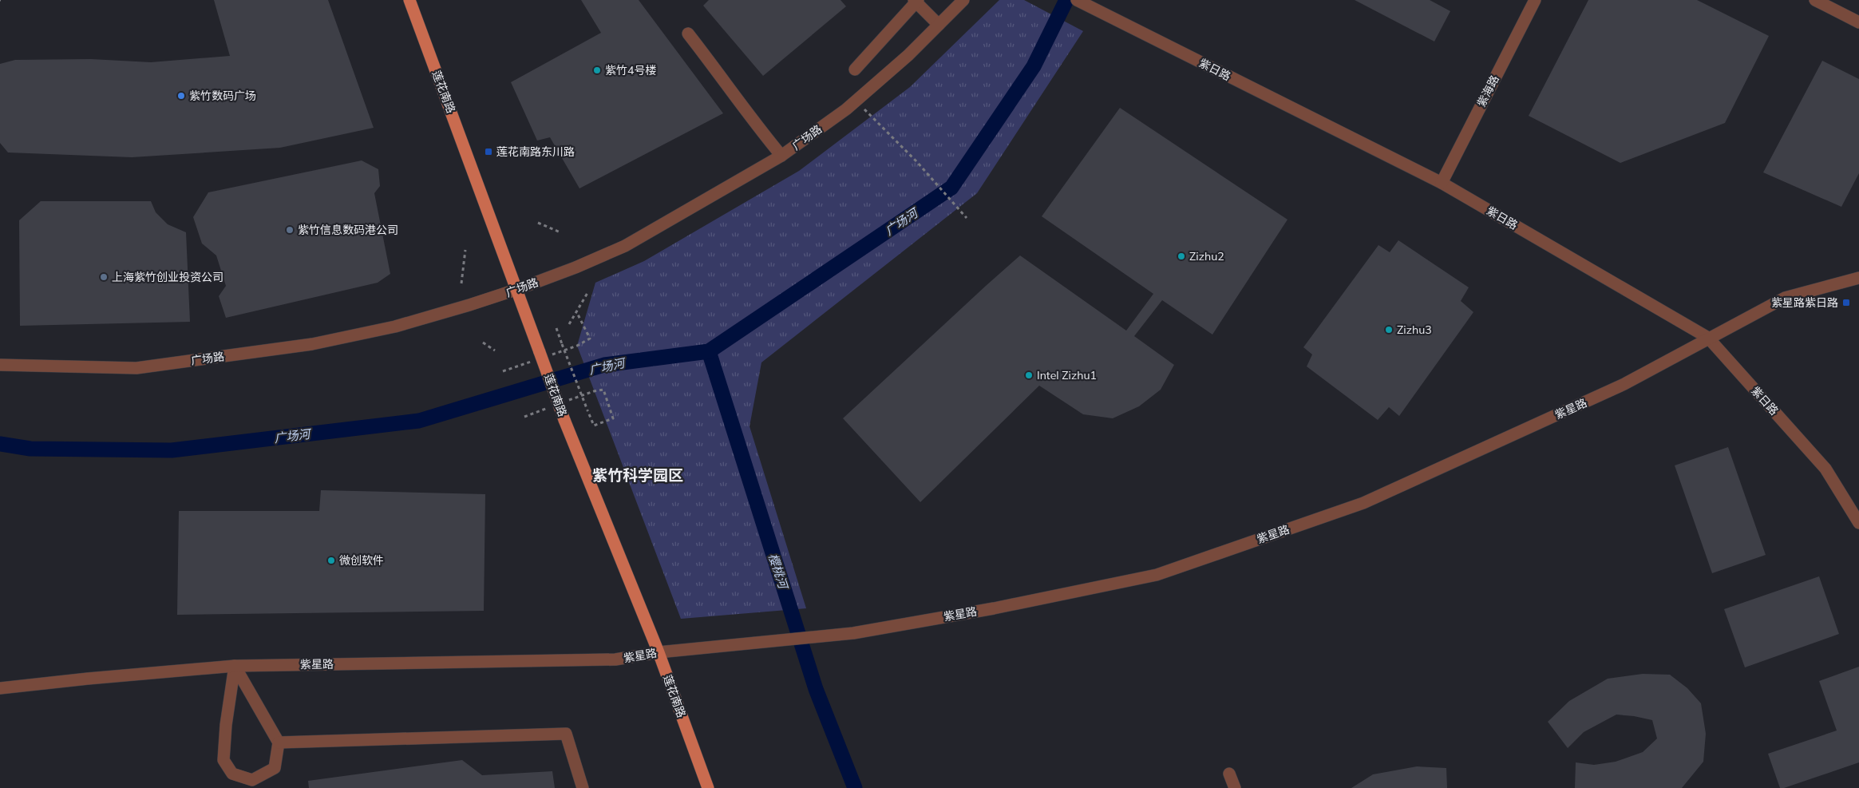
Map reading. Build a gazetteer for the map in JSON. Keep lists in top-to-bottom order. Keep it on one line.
{"streets":{"main road":["莲花南路"],"street":["紫日路","紫海路","广场路","紫星路"]},"crossings":[["紫日路","紫海路"],["紫日路","紫星路"],["莲花南路","广场路"],["莲花南路","紫星路"]],"districts":["紫竹科学园区"],"water":["广场河","樱桃河"],"places":{"other":["紫竹4号楼","紫竹数码广场","紫竹信息数码港公司","Zizhu2","上海紫竹创业投资公司","Zizhu3","Intel Zizhu1","微创软件"],"transit":["莲花南路东川路","紫星路紫日路"]}}
